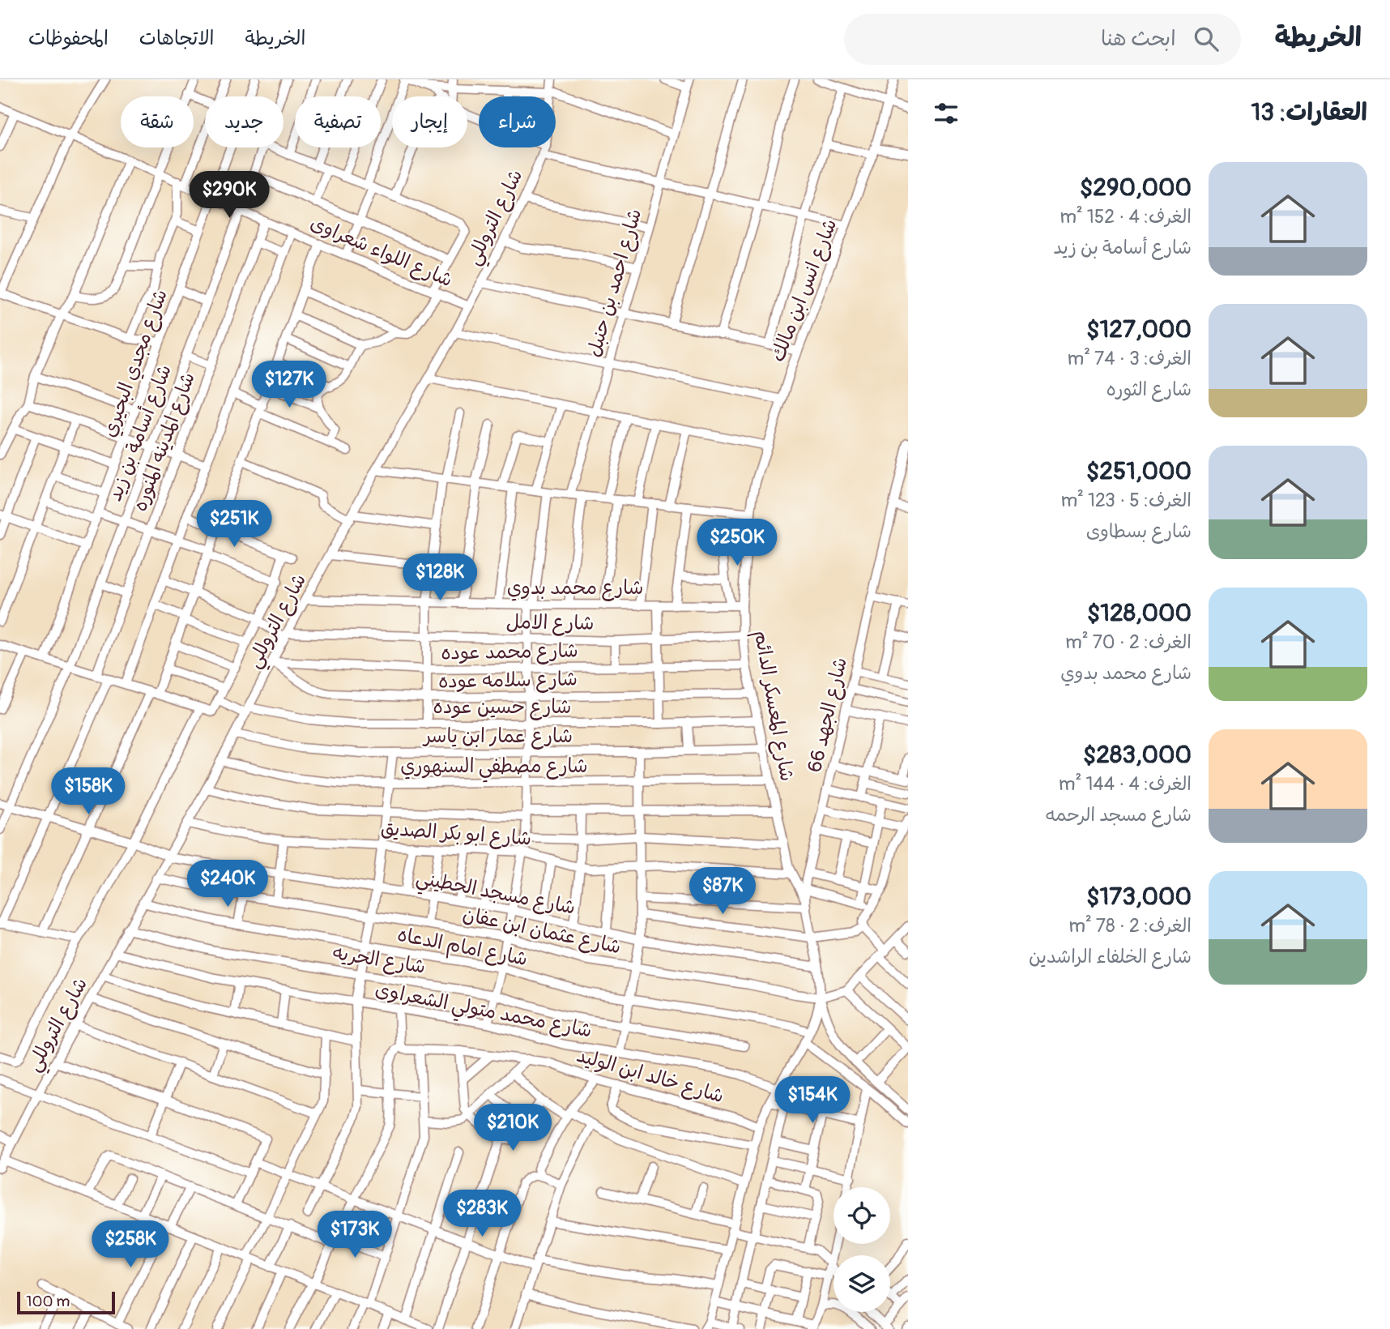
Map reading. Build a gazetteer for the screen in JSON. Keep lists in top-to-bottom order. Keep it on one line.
{"streets":{"street":["شارع التروللي","شارع اللواء شعراوى","شارع احمد بن حنبل","شارع انس ابن مالك","شارع مجدي البحيري","شارع أسامة بن زيد","شارع المدينه المنوره","شارع محمد بدوي","شارع الامل","شارع محمد عوده","شارع سلامه عوده","شارع المعسكر الدائم","شارع حسين عوده","شارع الجهد 66","شارع عمار ابن ياسر","شارع مصطفي السنهوري","شارع ابو بكر الصديق","شارع مسجد الحطيني","شارع عثمان ابن عفان","شارع امام الدعاه","شارع الحريه","شارع محمد متولي الشعراوى","شارع خالد ابن الوليد"]},"crossings":[["شارع التروللي","شارع اللواء شعراوى"],["شارع التروللي","شارع محمد بدوي"],["شارع التروللي","شارع الامل"],["شارع التروللي","شارع محمد عوده"],["شارع التروللي","شارع سلامه عوده"],["شارع التروللي","شارع حسين عوده"],["شارع التروللي","شارع عمار ابن ياسر"],["شارع التروللي","شارع مصطفي السنهوري"],["شارع التروللي","شارع ابو بكر الصديق"],["شارع التروللي","شارع مسجد الحطيني"],["شارع التروللي","شارع عثمان ابن عفان"],["شارع التروللي","شارع امام الدعاه"],["شارع التروللي","شارع الحريه"],["شارع التروللي","شارع محمد متولي الشعراوى"],["شارع اللواء شعراوى","شارع مجدي البحيري"],["شارع اللواء شعراوى","شارع أسامة بن زيد"],["شارع اللواء شعراوى","شارع المدينه المنوره"],["شارع انس ابن مالك","شارع المعسكر الدائم"],["شارع أسامة بن زيد","شارع مسجد الحطيني"],["شارع محمد بدوي","شارع المعسكر الدائم"],["شارع الامل","شارع المعسكر الدائم"],["شارع محمد عوده","شارع سلامه عوده"],["شارع محمد عوده","شارع المعسكر الدائم"],["شارع سلامه عوده","شارع المعسكر الدائم"],["شارع المعسكر الدائم","شارع حسين عوده"],["شارع المعسكر الدائم","شارع الجهد 66"],["شارع المعسكر الدائم","شارع عمار ابن ياسر"],["شارع المعسكر الدائم","شارع مصطفي السنهوري"],["شارع المعسكر الدائم","شارع ابو بكر الصديق"],["شارع الجهد 66","شارع مسجد الحطيني"],["شارع الجهد 66","شارع عثمان ابن عفان"]],"scale_bar":"100 m","page":{"header":"الخريطة","search":"ابحث هنا","nav":["الخريطة","الاتجاهات","المحفوظات"],"heading":"العقارات: 13","chip":["شراء","إيجار","تصفية","جديد","شقة"],"list":[{"name":"$290,000","note":"الغرف: 4 · 152 m² · شارع أسامة بن زيد"},{"name":"$127,000","note":"الغرف: 3 · 74 m² · شارع الثوره"},{"name":"$251,000","note":"الغرف: 5 · 123 m² · شارع بسطاوى"},{"name":"$128,000","note":"الغرف: 2 · 70 m² · شارع محمد بدوي"},{"name":"$283,000","note":"الغرف: 4 · 144 m² · شارع مسجد الرحمه"},{"name":"$173,000","note":"الغرف: 2 · 78 m² · شارع الخلفاء الراشدين"}],"price":["$290K","$127K","$251K","$250K","$128K","$158K","$240K","$87K","$154K","$210K","$283K","$173K","$258K"],"scale":"100 m"}}
